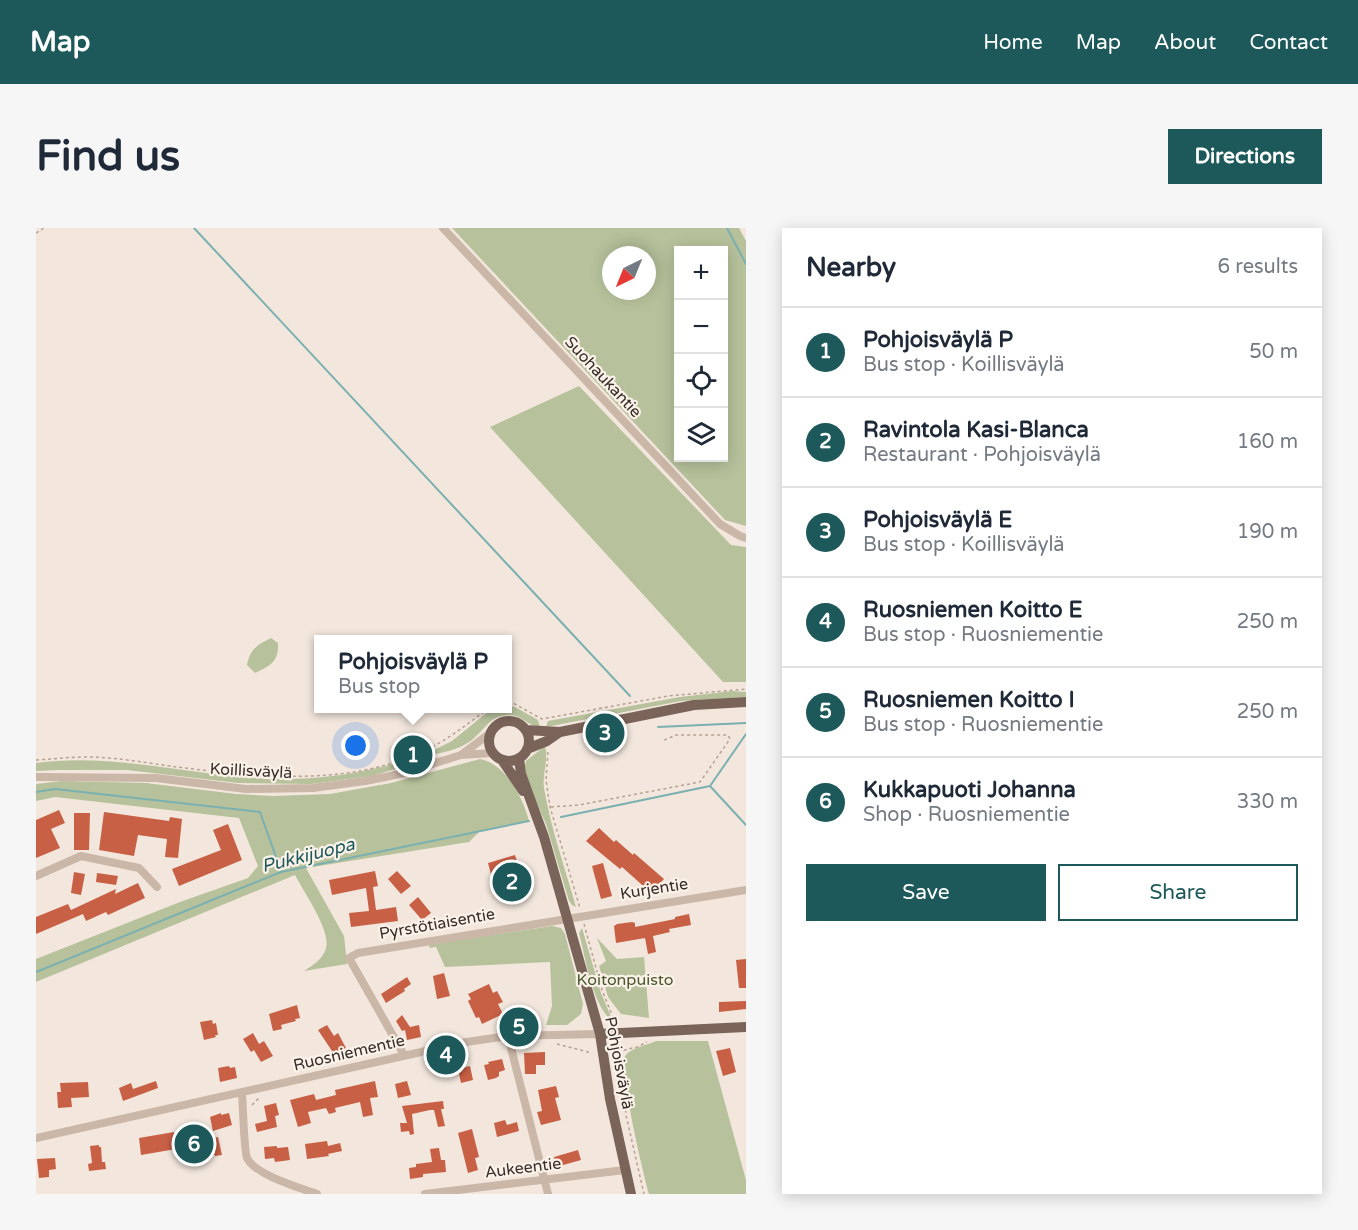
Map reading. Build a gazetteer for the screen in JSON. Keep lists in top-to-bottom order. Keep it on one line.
{"streets":{"main road":["Ruosniementie","Pohjoisväylä"],"street":["Suohaukantie","Koillisväylä","Kurjentie","Pyrstötiaisentie","Aukeentie"]},"crossings":[["Koillisväylä","Pohjoisväylä"],["Kurjentie","Pyrstötiaisentie"],["Kurjentie","Pohjoisväylä"],["Pyrstötiaisentie","Ruosniementie"],["Pyrstötiaisentie","Pohjoisväylä"],["Ruosniementie","Pohjoisväylä"],["Pohjoisväylä","Aukeentie"]],"water":["Pukkijuopa"],"parks":["Koitonpuisto"],"north":"bottom left","page":{"header":"Map","nav":["Home","Map","About","Contact"],"buttons":["Directions",["Save","Share"]],"title":"Find us","heading":["Nearby","6 results"],"map_buttons":["+","−"],"list":[{"mark":"1","name":"Pohjoisväylä P","note":"Bus stop · Koillisväylä","value":"50 m"},{"mark":"2","name":"Ravintola Kasi-Blanca","note":"Restaurant · Pohjoisväylä","value":"160 m"},{"mark":"3","name":"Pohjoisväylä E","note":"Bus stop · Koillisväylä","value":"190 m"},{"mark":"4","name":"Ruosniemen Koitto E","note":"Bus stop · Ruosniementie","value":"250 m"},{"mark":"5","name":"Ruosniemen Koitto I","note":"Bus stop · Ruosniementie","value":"250 m"},{"mark":"6","name":"Kukkapuoti Johanna","note":"Shop · Ruosniementie","value":"330 m"}],"popup":["Pohjoisväylä P","Bus stop"],"pins":["3","1","2","5","4","6"]}}
